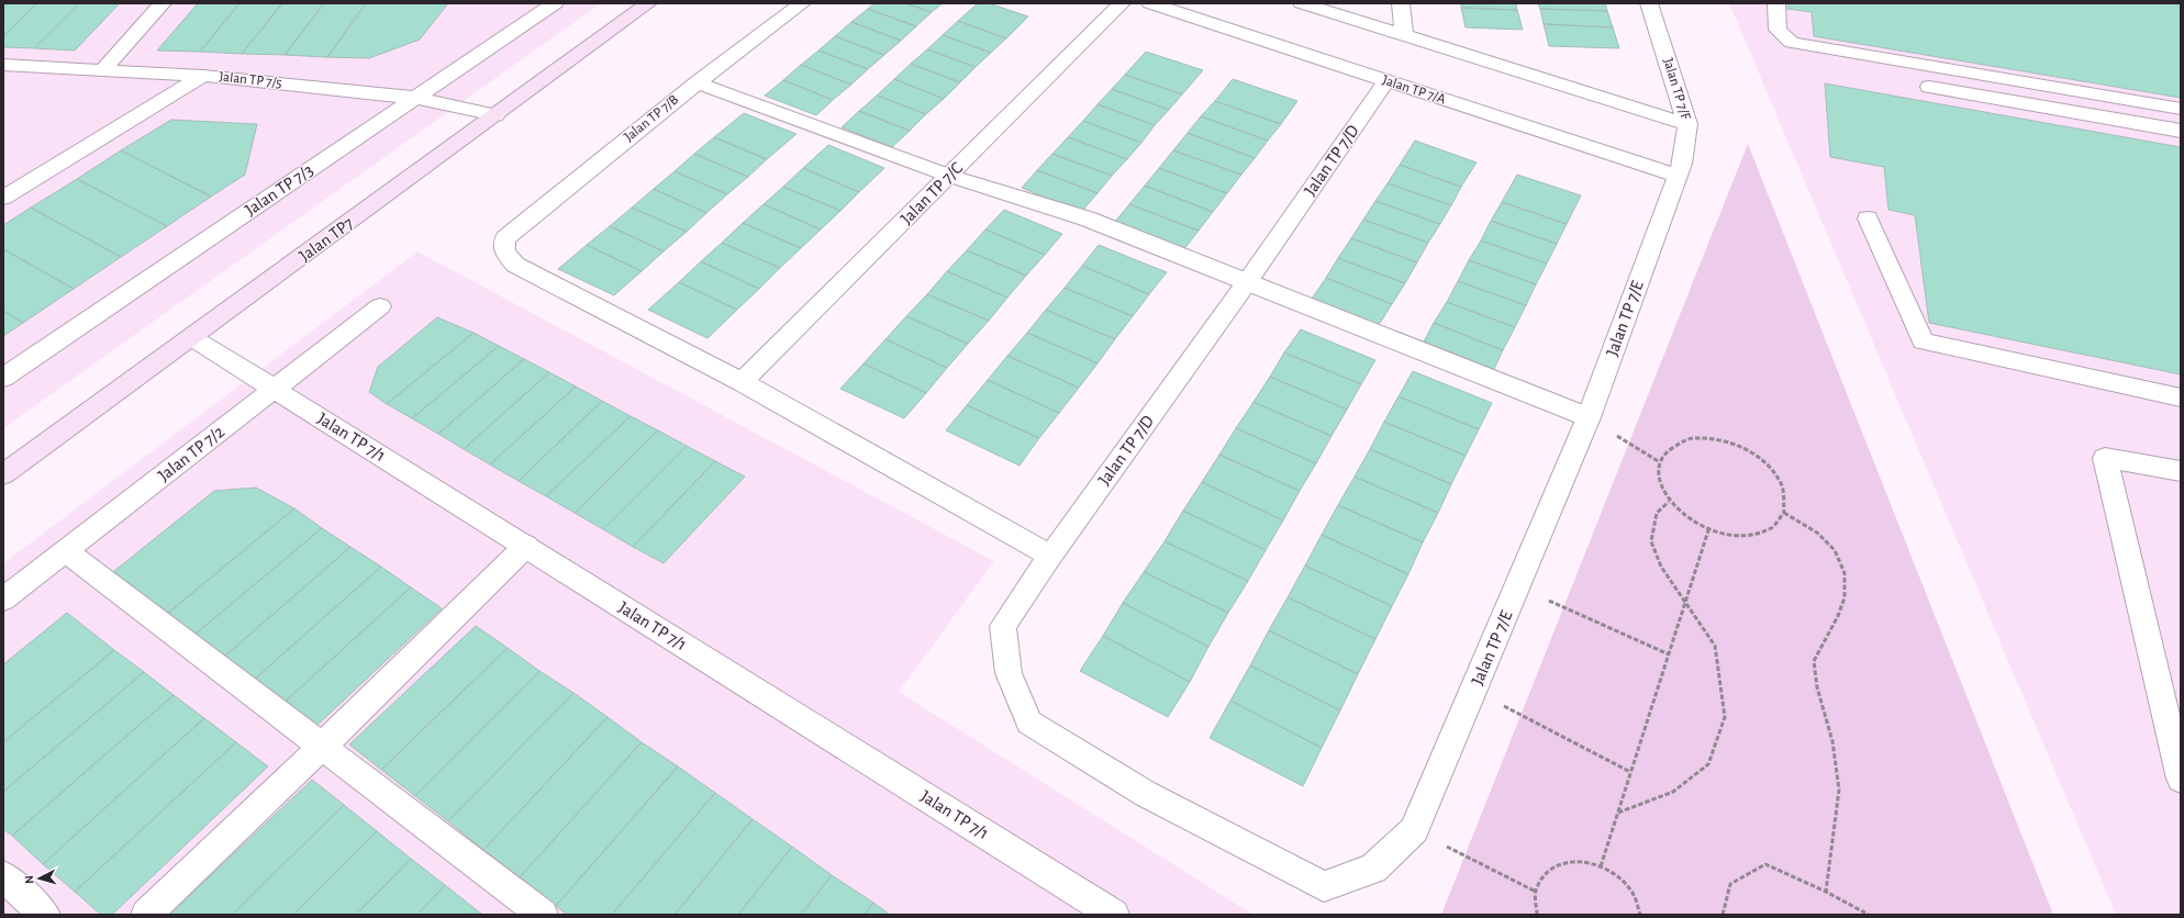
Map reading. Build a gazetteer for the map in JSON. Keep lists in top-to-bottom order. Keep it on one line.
{"streets":{"street":["Jalan TP 7/5","Jalan TP 7/F","Jalan TP 7/A","Jalan TP 7/B","Jalan TP 7/D","Jalan TP 7/3","Jalan TP 7/C","Jalan TP7","Jalan TP 7/E","Jalan TP 7/1","Jalan TP 7/2"]},"crossings":[["Jalan TP 7/5","Jalan TP 7/3"],["Jalan TP 7/5","Jalan TP7"],["Jalan TP 7/F","Jalan TP 7/A"],["Jalan TP 7/F","Jalan TP 7/E"],["Jalan TP 7/A","Jalan TP 7/D"],["Jalan TP 7/A","Jalan TP 7/E"],["Jalan TP 7/B","Jalan TP 7/C"],["Jalan TP 7/D","Jalan TP 7/E"],["Jalan TP7","Jalan TP 7/1"],["Jalan TP 7/1","Jalan TP 7/2"]],"north":"left"}
